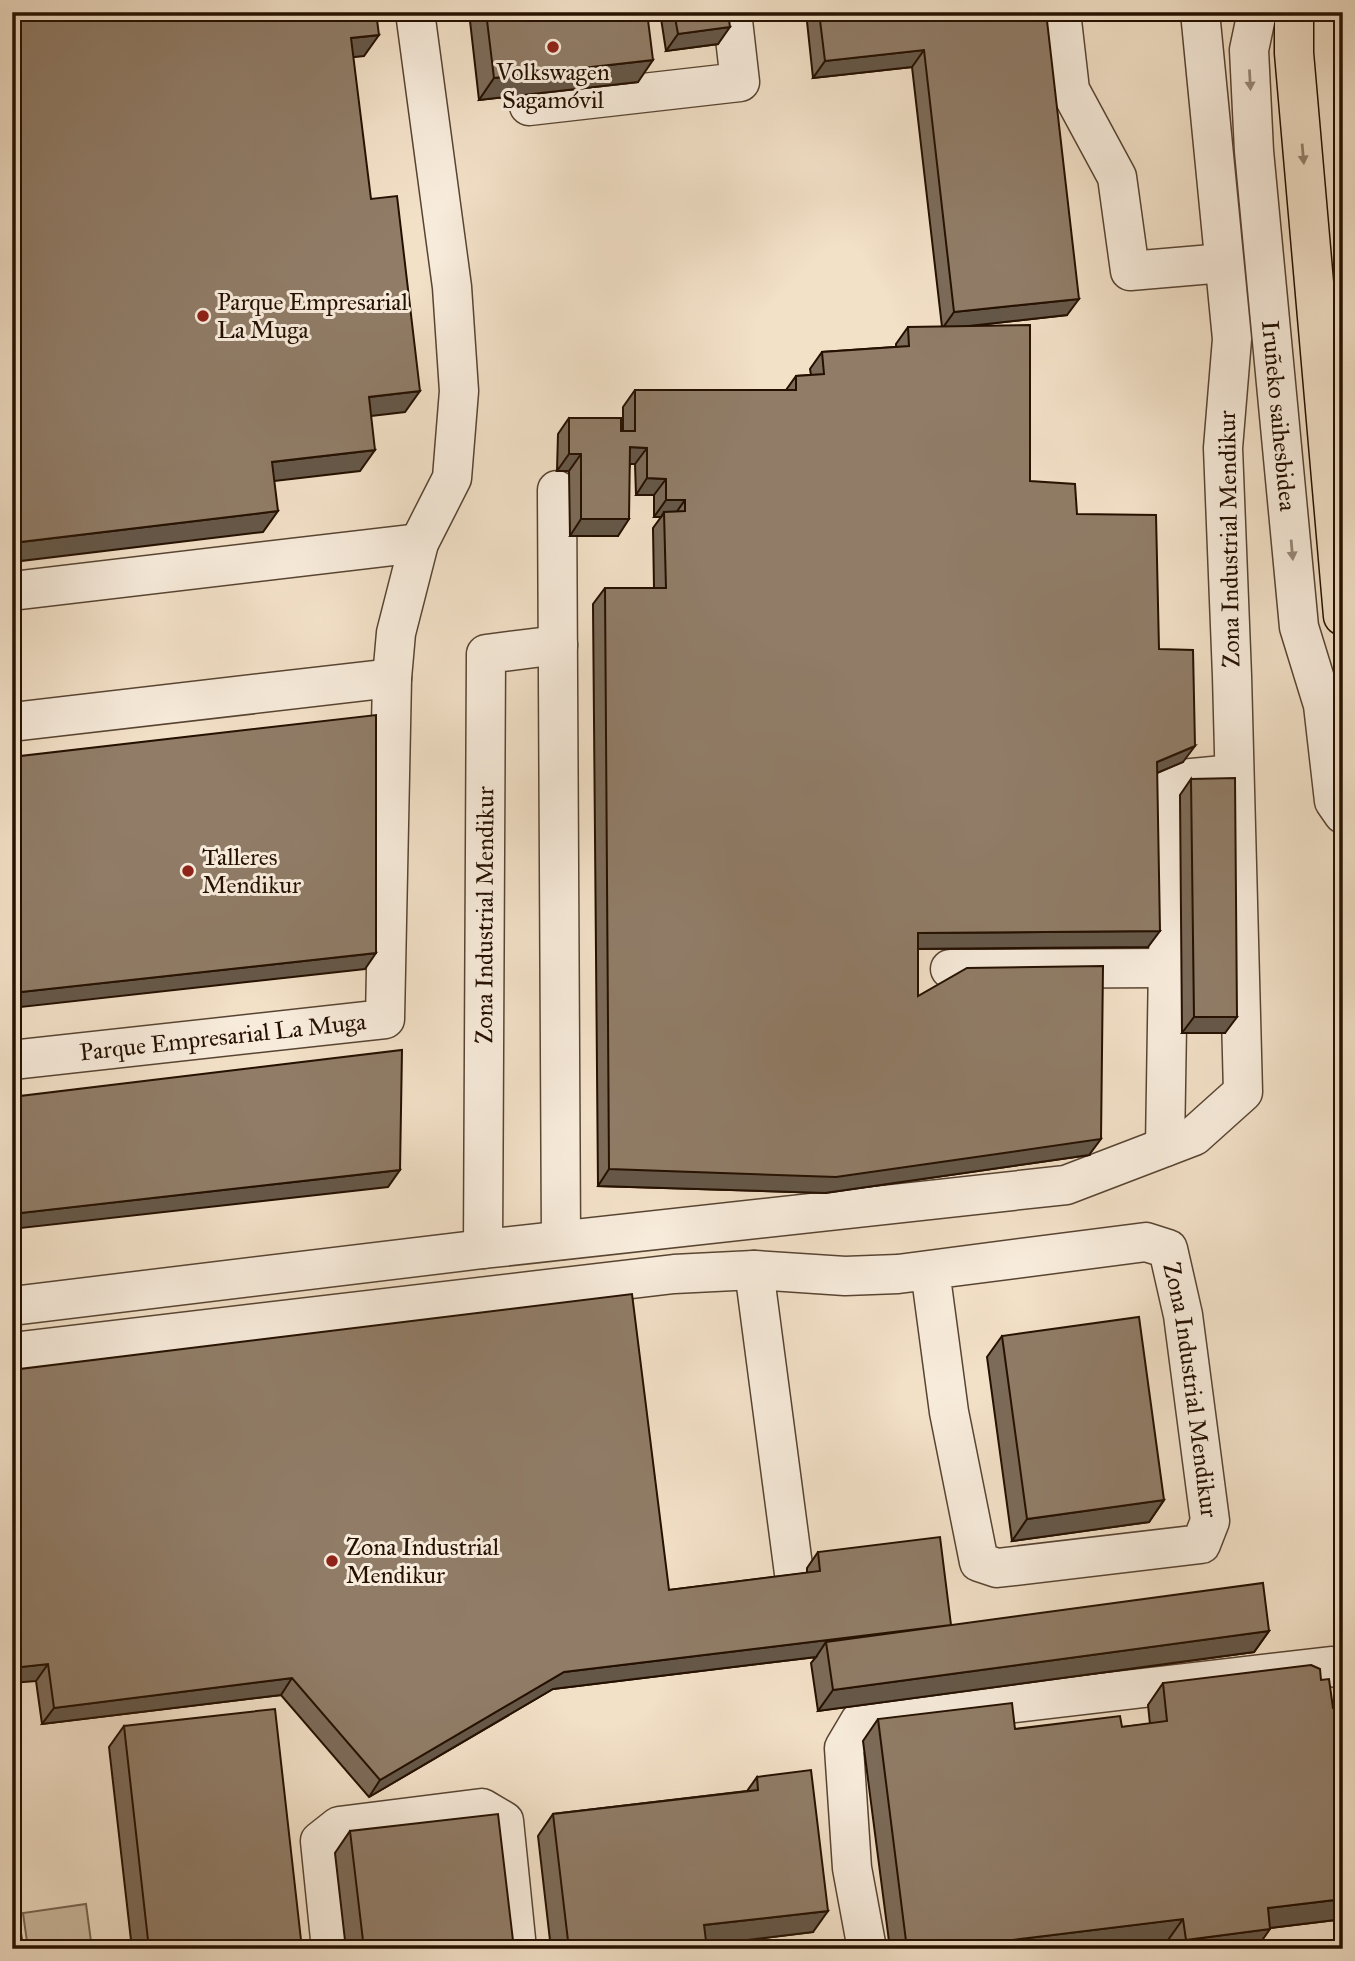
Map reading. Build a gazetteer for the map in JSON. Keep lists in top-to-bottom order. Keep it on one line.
{"streets":{"highway":["Iruñeko saihesbidea"],"street":["Zona Industrial Mendikur","Parque Empresarial La Muga"]},"one_way":["Iruñeko saihesbidea"],"places":["Volkswagen Sagamóvil","Parque Empresarial La Muga","Talleres Mendikur","Zona Industrial Mendikur"]}
